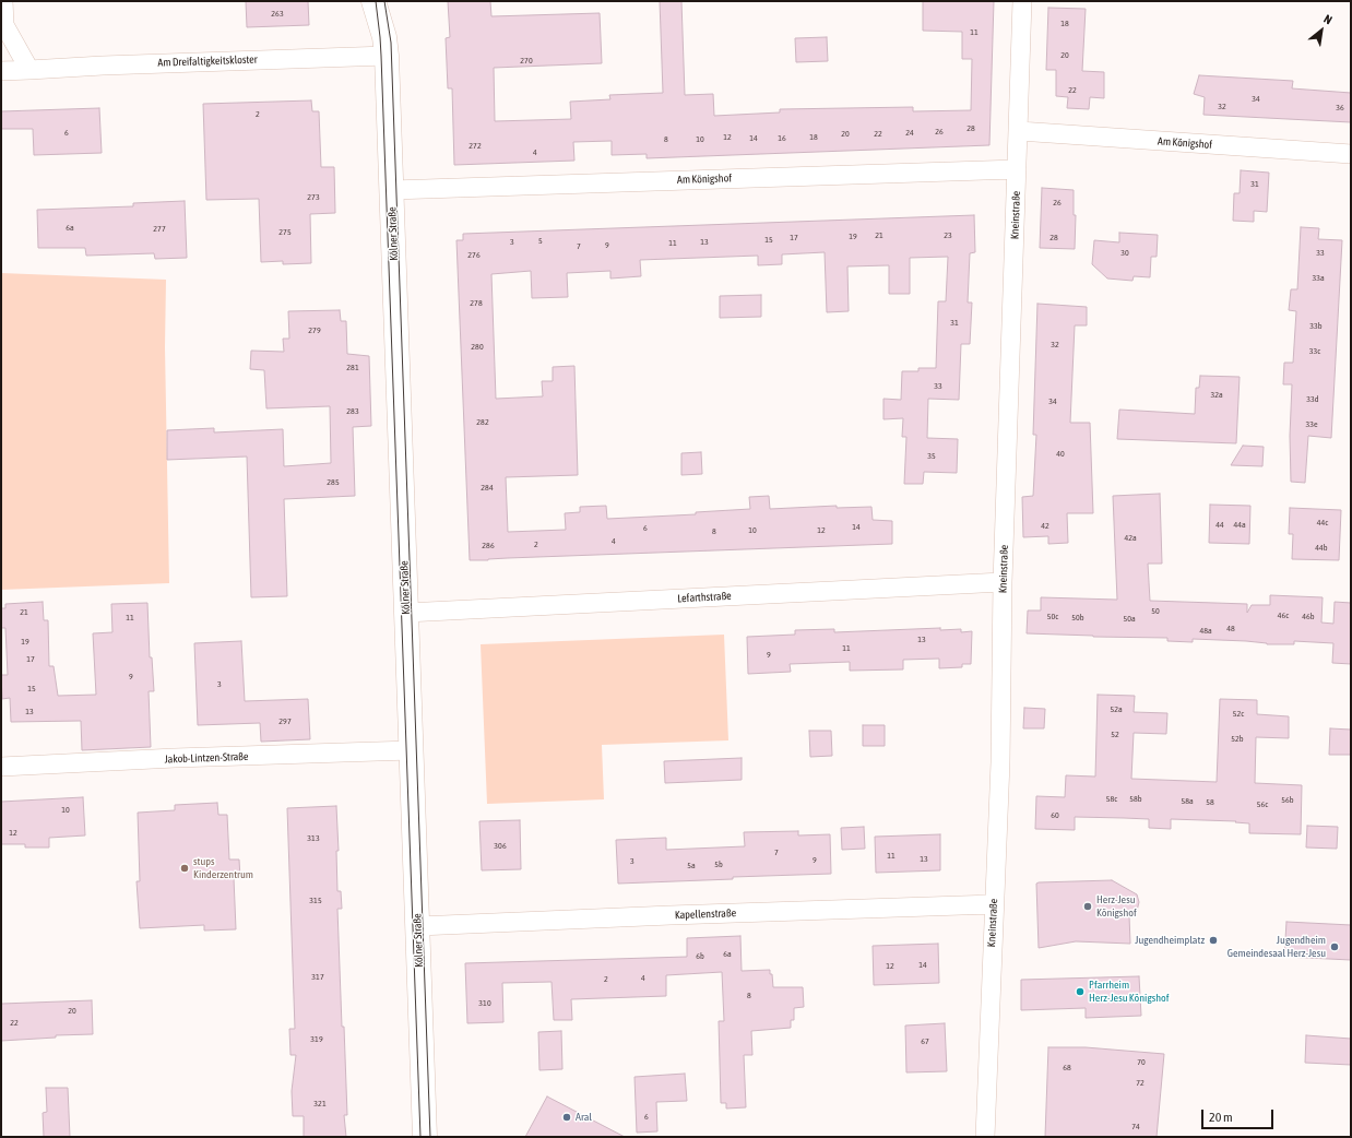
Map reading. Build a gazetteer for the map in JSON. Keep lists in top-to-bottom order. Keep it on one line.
{"streets":{"main road":["Kölner Straße"],"street":["Am Dreifaltigkeitskloster","Am Königshof","Kneinstraße","Lefarthstraße","Jakob-Lintzen-Straße","Kapellenstraße"]},"crossings":[["Am Dreifaltigkeitskloster","Kölner Straße"],["Am Königshof","Kneinstraße"],["Am Königshof","Kölner Straße"],["Kneinstraße","Lefarthstraße"],["Kneinstraße","Kapellenstraße"],["Kölner Straße","Lefarthstraße"],["Kölner Straße","Jakob-Lintzen-Straße"],["Kölner Straße","Kapellenstraße"]],"places":["stups Kinderzentrum","Herz-Jesu Königshof","Jugendheimplatz","Jugendheim Gemeindesaal Herz-Jesu","Pfarrheim Herz-Jesu Königshof","Aral"],"house_numbers":["263","18","11","20","270","22","34","32","36","2","28","26","6","24","20","22","12","18","14","16","8","10","272","4","31","273","26","6a","277","275","21","23","19","17","28","15","5","3","13","11","9","7","30","33","276","33a","278","31","33b","279","32","280","33c","281","33","32a","33d","34","283","282","33e","40","35","285","284","44c","44","44a","42","14","6","10","12","8","42a","4","2","286","44b","50","21","46c","50c","46b","11","50b","50a","48","48a","13","19","11","9","17","9","3","15","52a","13","52c","297","52","52b","58c","58b","56b","58a","58","56c","10","60","12","313","306","7","11","13","9","3","5b","5a","315","6a","6b","14","12","317","4","2","8","310","20","22","319","67","70","68","72","321","6","74"],"scale_bar":"20 m","north":"top right"}
